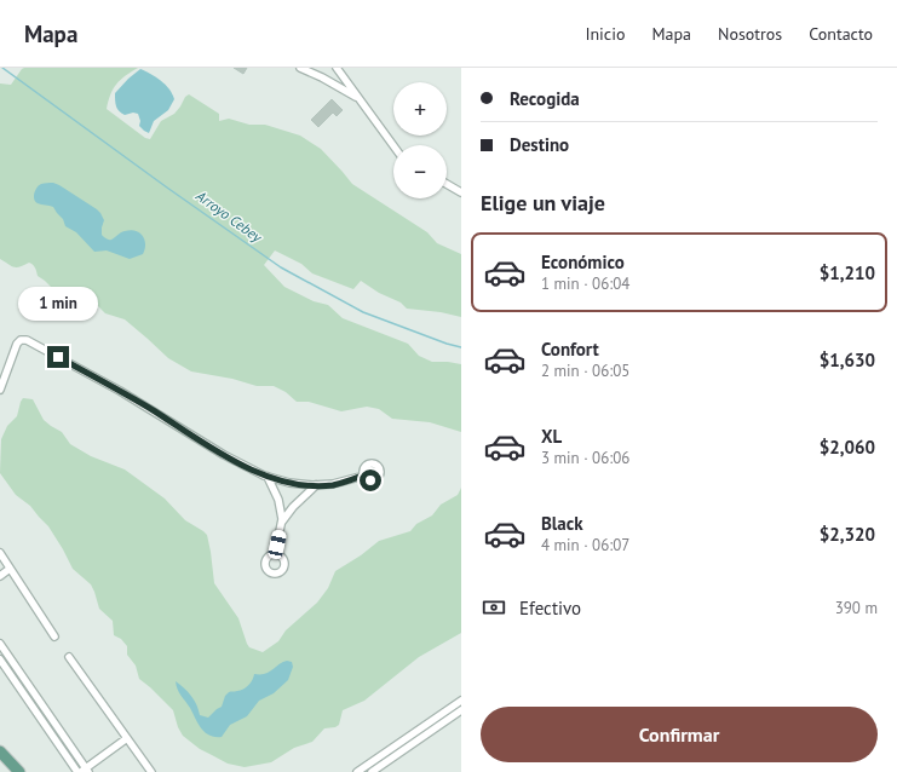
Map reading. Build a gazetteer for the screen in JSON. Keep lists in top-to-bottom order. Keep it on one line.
{"water":["Arroyo Cebey"],"page":{"header":"Mapa","nav":["Inicio","Mapa","Nosotros","Contacto"],"banner":["Recogida","Destino"],"map_buttons":["+","−"],"heading":"Elige un viaje","list":[{"name":"Económico","note":"1 min · 06:04","value":"$1,210"},{"name":"Confort","note":"2 min · 06:05","value":"$1,630"},{"name":"XL","note":"3 min · 06:06","value":"$2,060"},{"name":"Black","note":"4 min · 06:07","value":"$2,320"}],"bubble":"1 min","pay":["Efectivo","390 m"],"buttons":"Confirmar"}}
